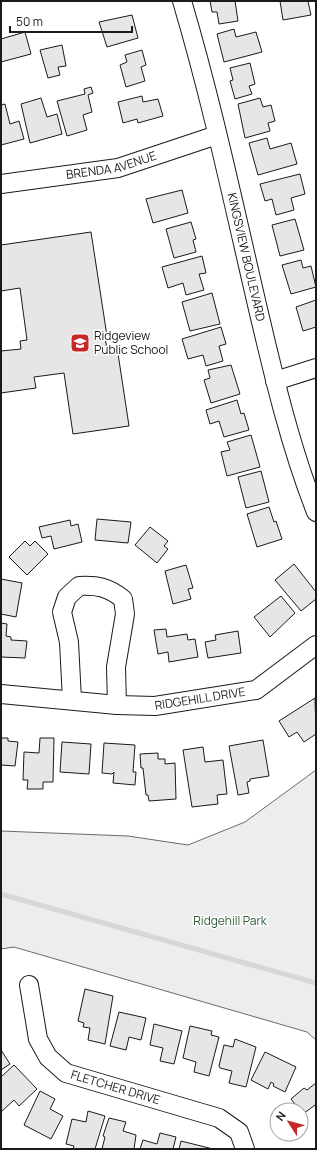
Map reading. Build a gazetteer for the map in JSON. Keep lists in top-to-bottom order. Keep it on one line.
{"streets":{"street":["BRENDA AVENUE","KINGSVIEW BOULEVARD","RIDGEHILL DRIVE","FLETCHER DRIVE"]},"crossings":[["BRENDA AVENUE","KINGSVIEW BOULEVARD"]],"parks":["Ridgehill Park"],"places":{"school or university":["Ridgeview Public School"]},"scale_bar":"50 m","north":"top left"}
